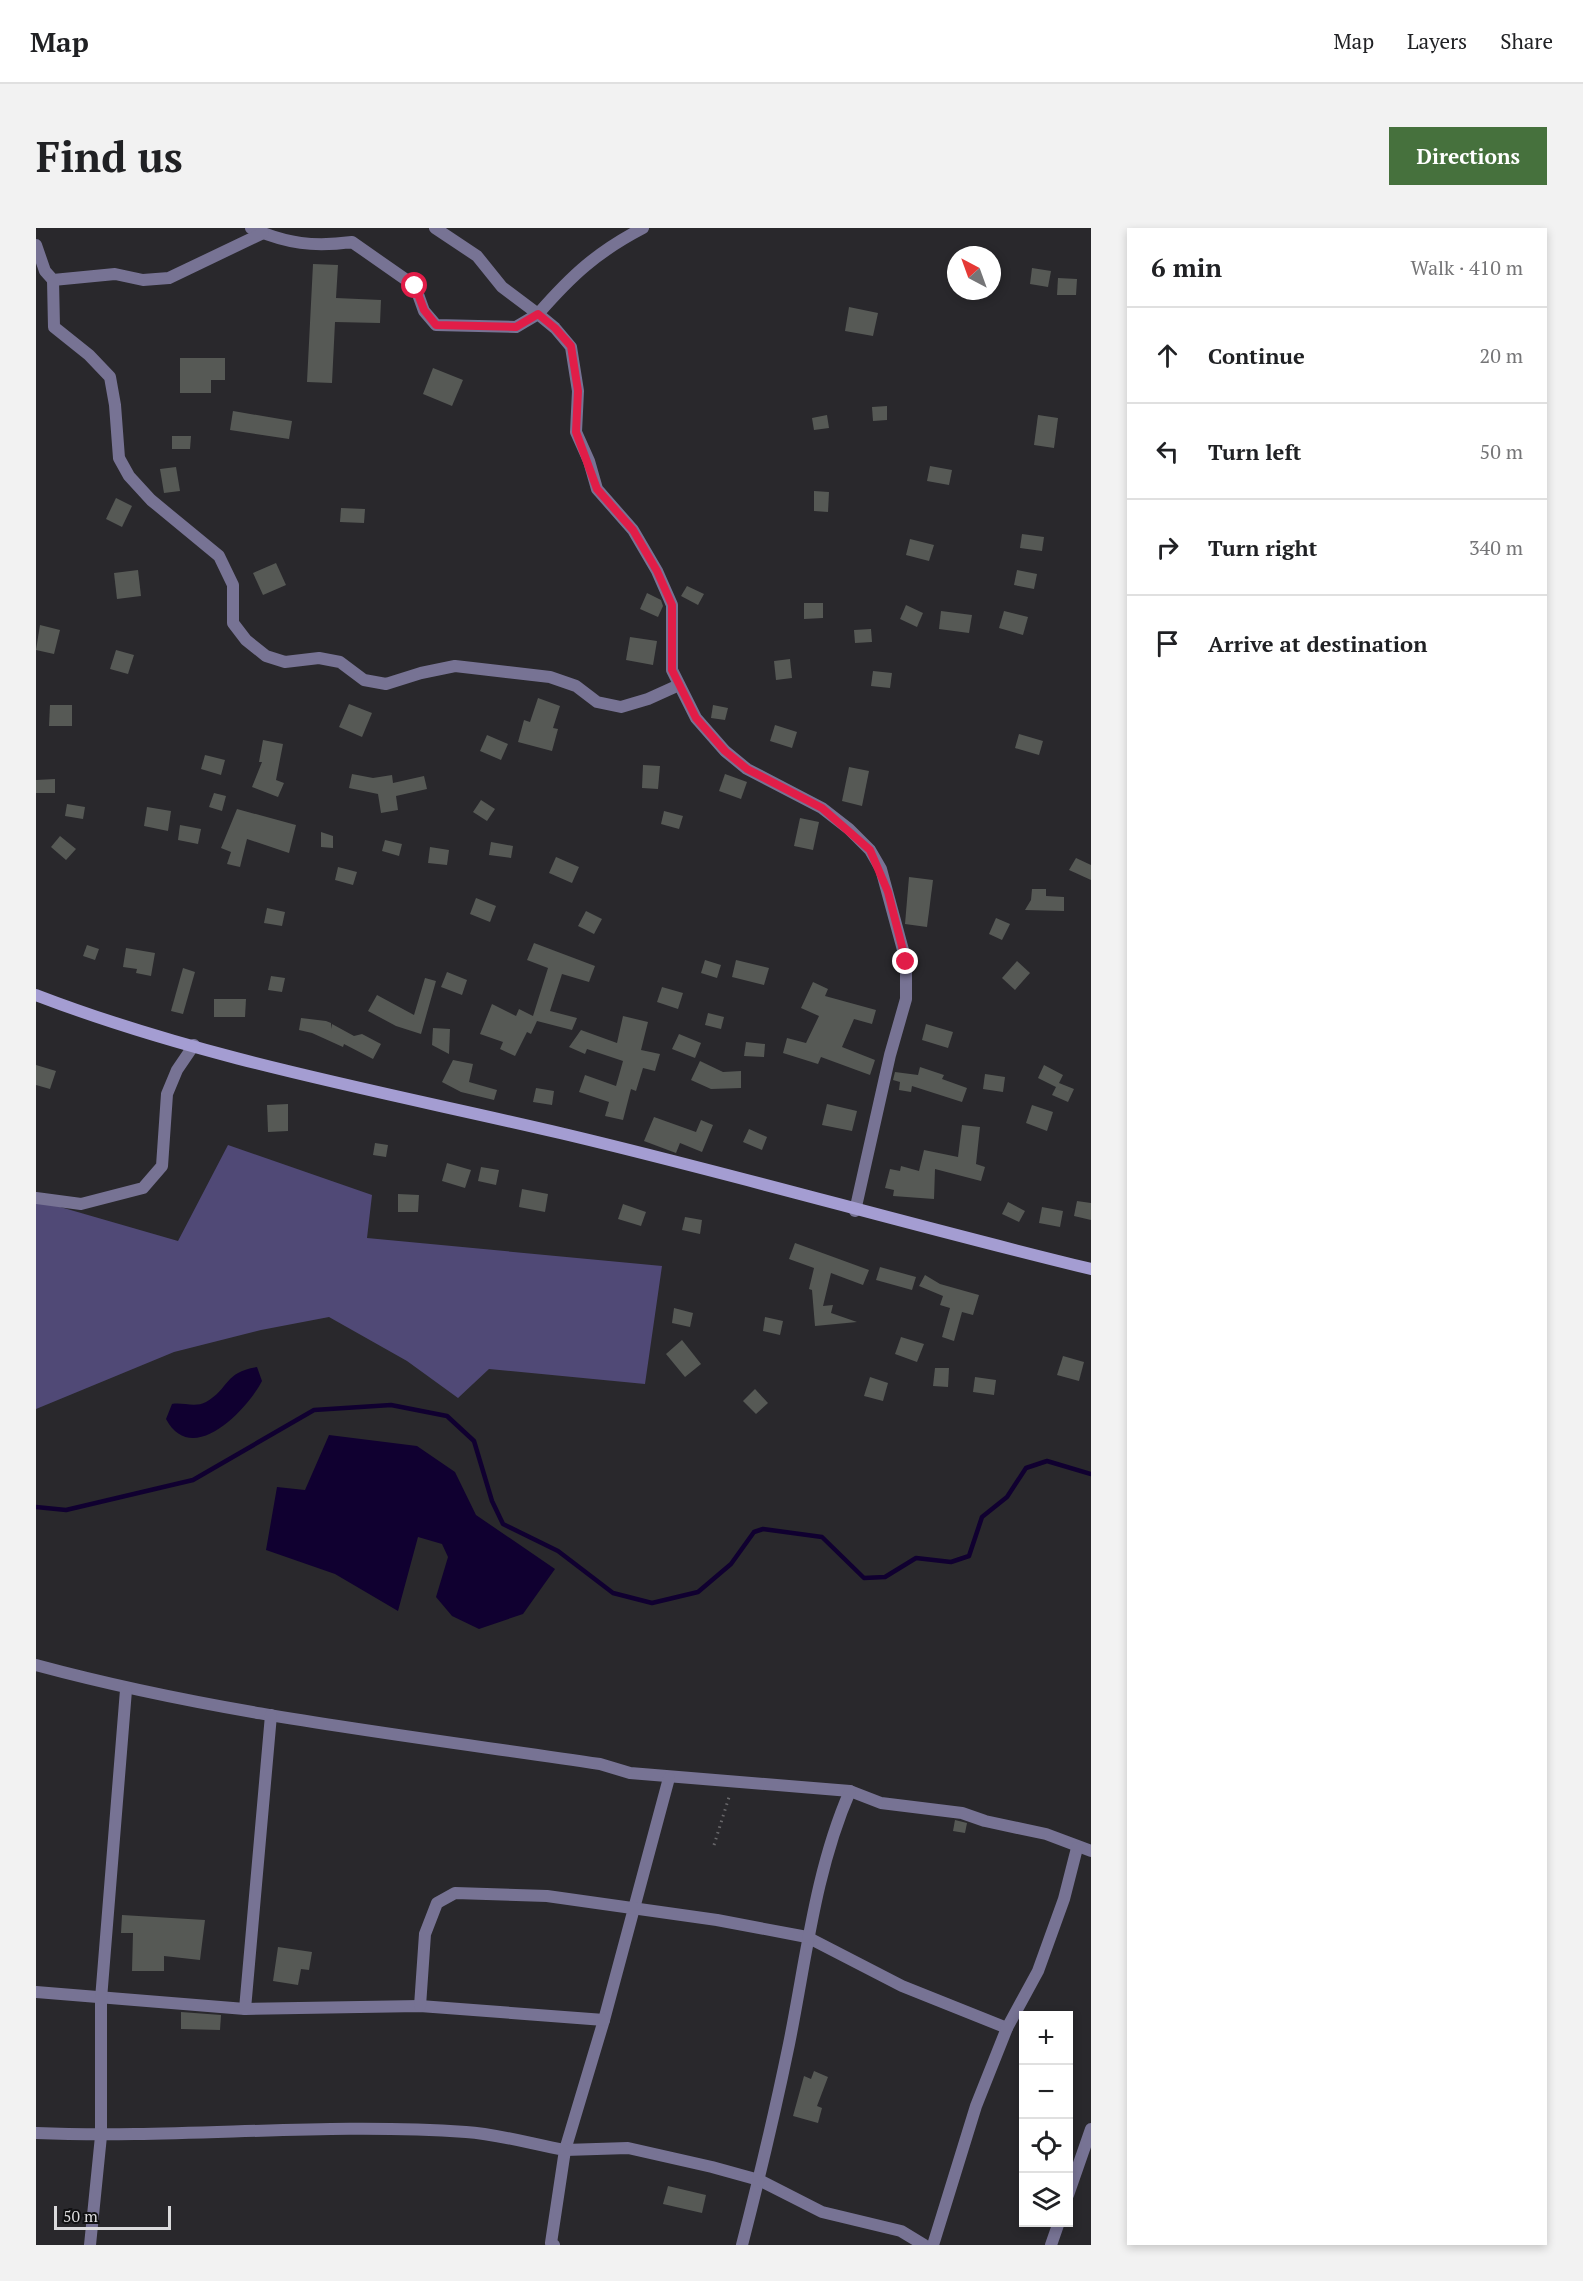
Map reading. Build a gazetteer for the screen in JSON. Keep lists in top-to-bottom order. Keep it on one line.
{"scale_bar":"50 m","north":"top left","page":{"header":"Map","nav":["Map","Layers","Share"],"buttons":"Directions","title":"Find us","heading":["6 min","Walk · 410 m"],"list":[["Continue","20 m"],["Turn left","50 m"],["Turn right","340 m"],"Arrive at destination"],"map_buttons":["+","−"],"scale":"50 m"}}
